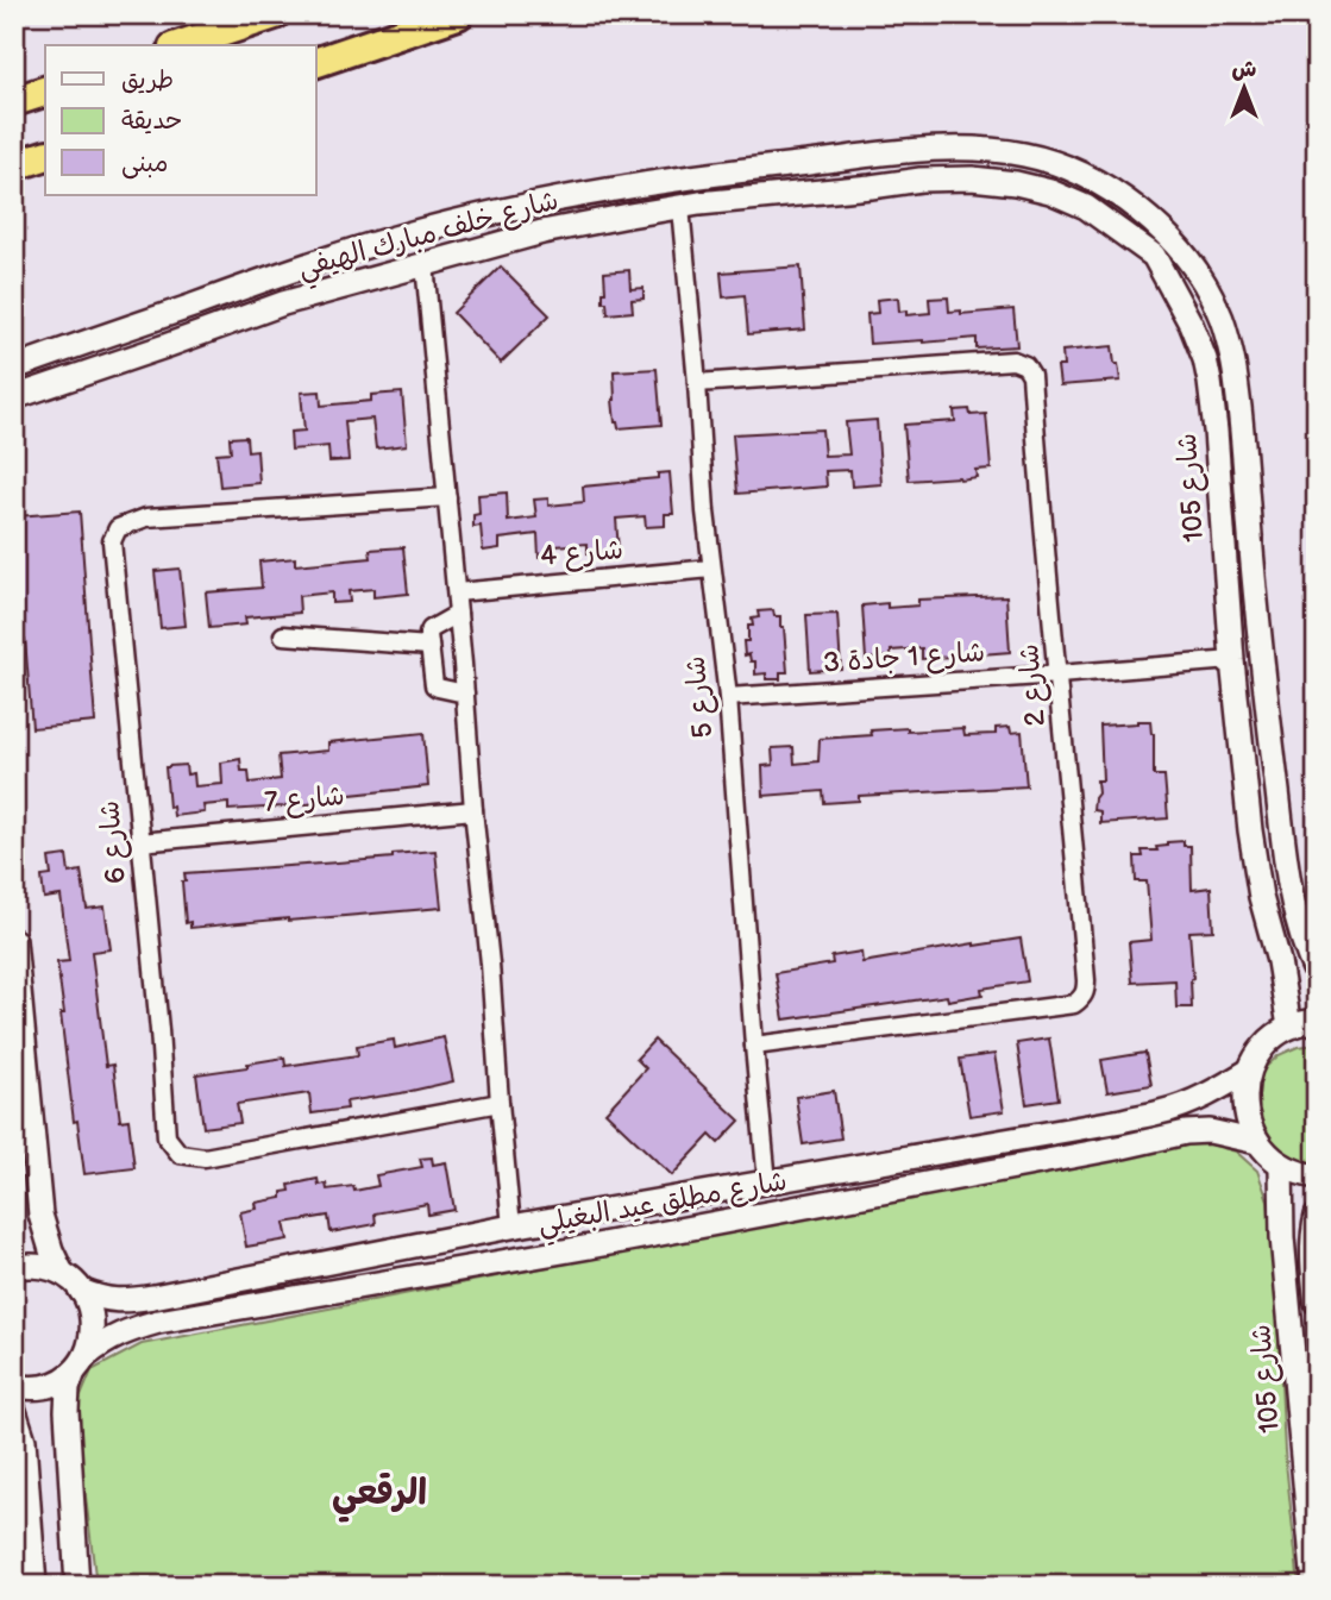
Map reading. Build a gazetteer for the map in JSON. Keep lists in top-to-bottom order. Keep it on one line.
{"streets":{"street":["شارع خلف مبارك الهيفي","شارع 105","شارع 4","شارع 1 جادة 3","شارع 2","شارع 5","شارع 7","شارع 6","شارع مطلق عيد البغيلي"]},"crossings":[["شارع خلف مبارك الهيفي","شارع 105"],["شارع خلف مبارك الهيفي","شارع 5"],["شارع 105","شارع 1 جادة 3"],["شارع 4","شارع 5"],["شارع 1 جادة 3","شارع 2"],["شارع 1 جادة 3","شارع 5"],["شارع 2","شارع 5"],["شارع 5","شارع مطلق عيد البغيلي"],["شارع 7","شارع 6"]],"districts":["الرقعي"],"legend":["طريق","حديقة","مبنى"],"north":"top"}
